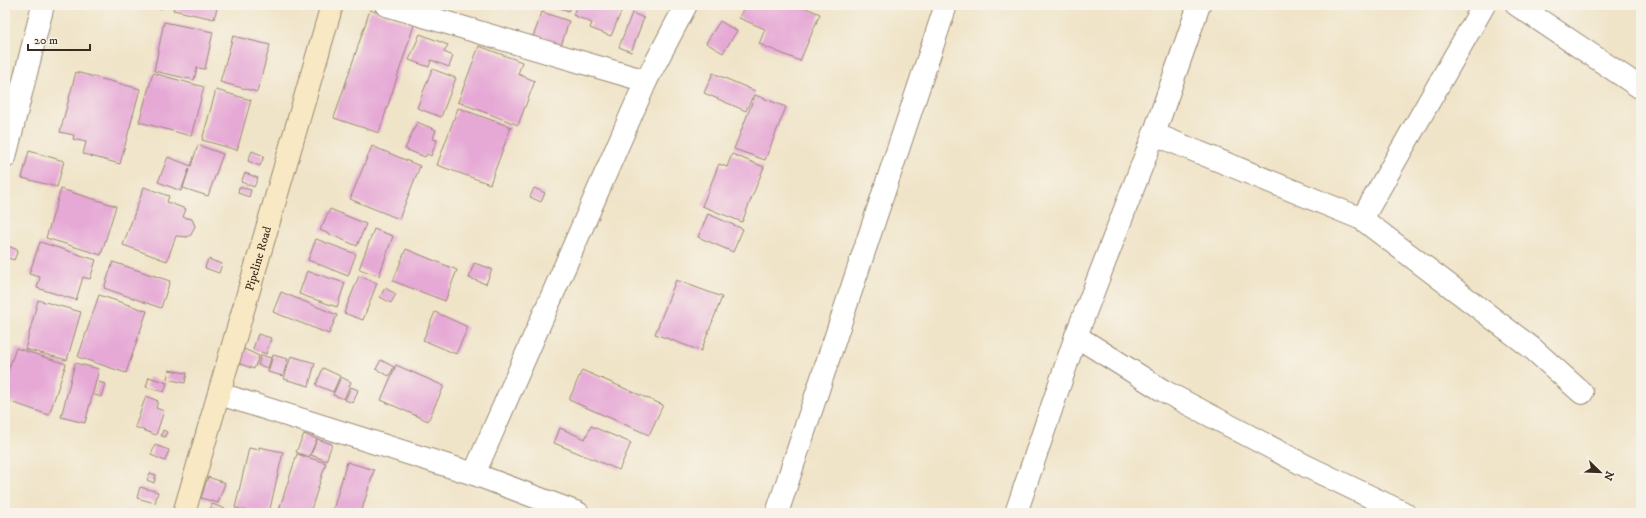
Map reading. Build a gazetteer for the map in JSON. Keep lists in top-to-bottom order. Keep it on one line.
{"streets":{"street":["Pipeline Road"]},"scale_bar":"20 m","north":"bottom right"}
